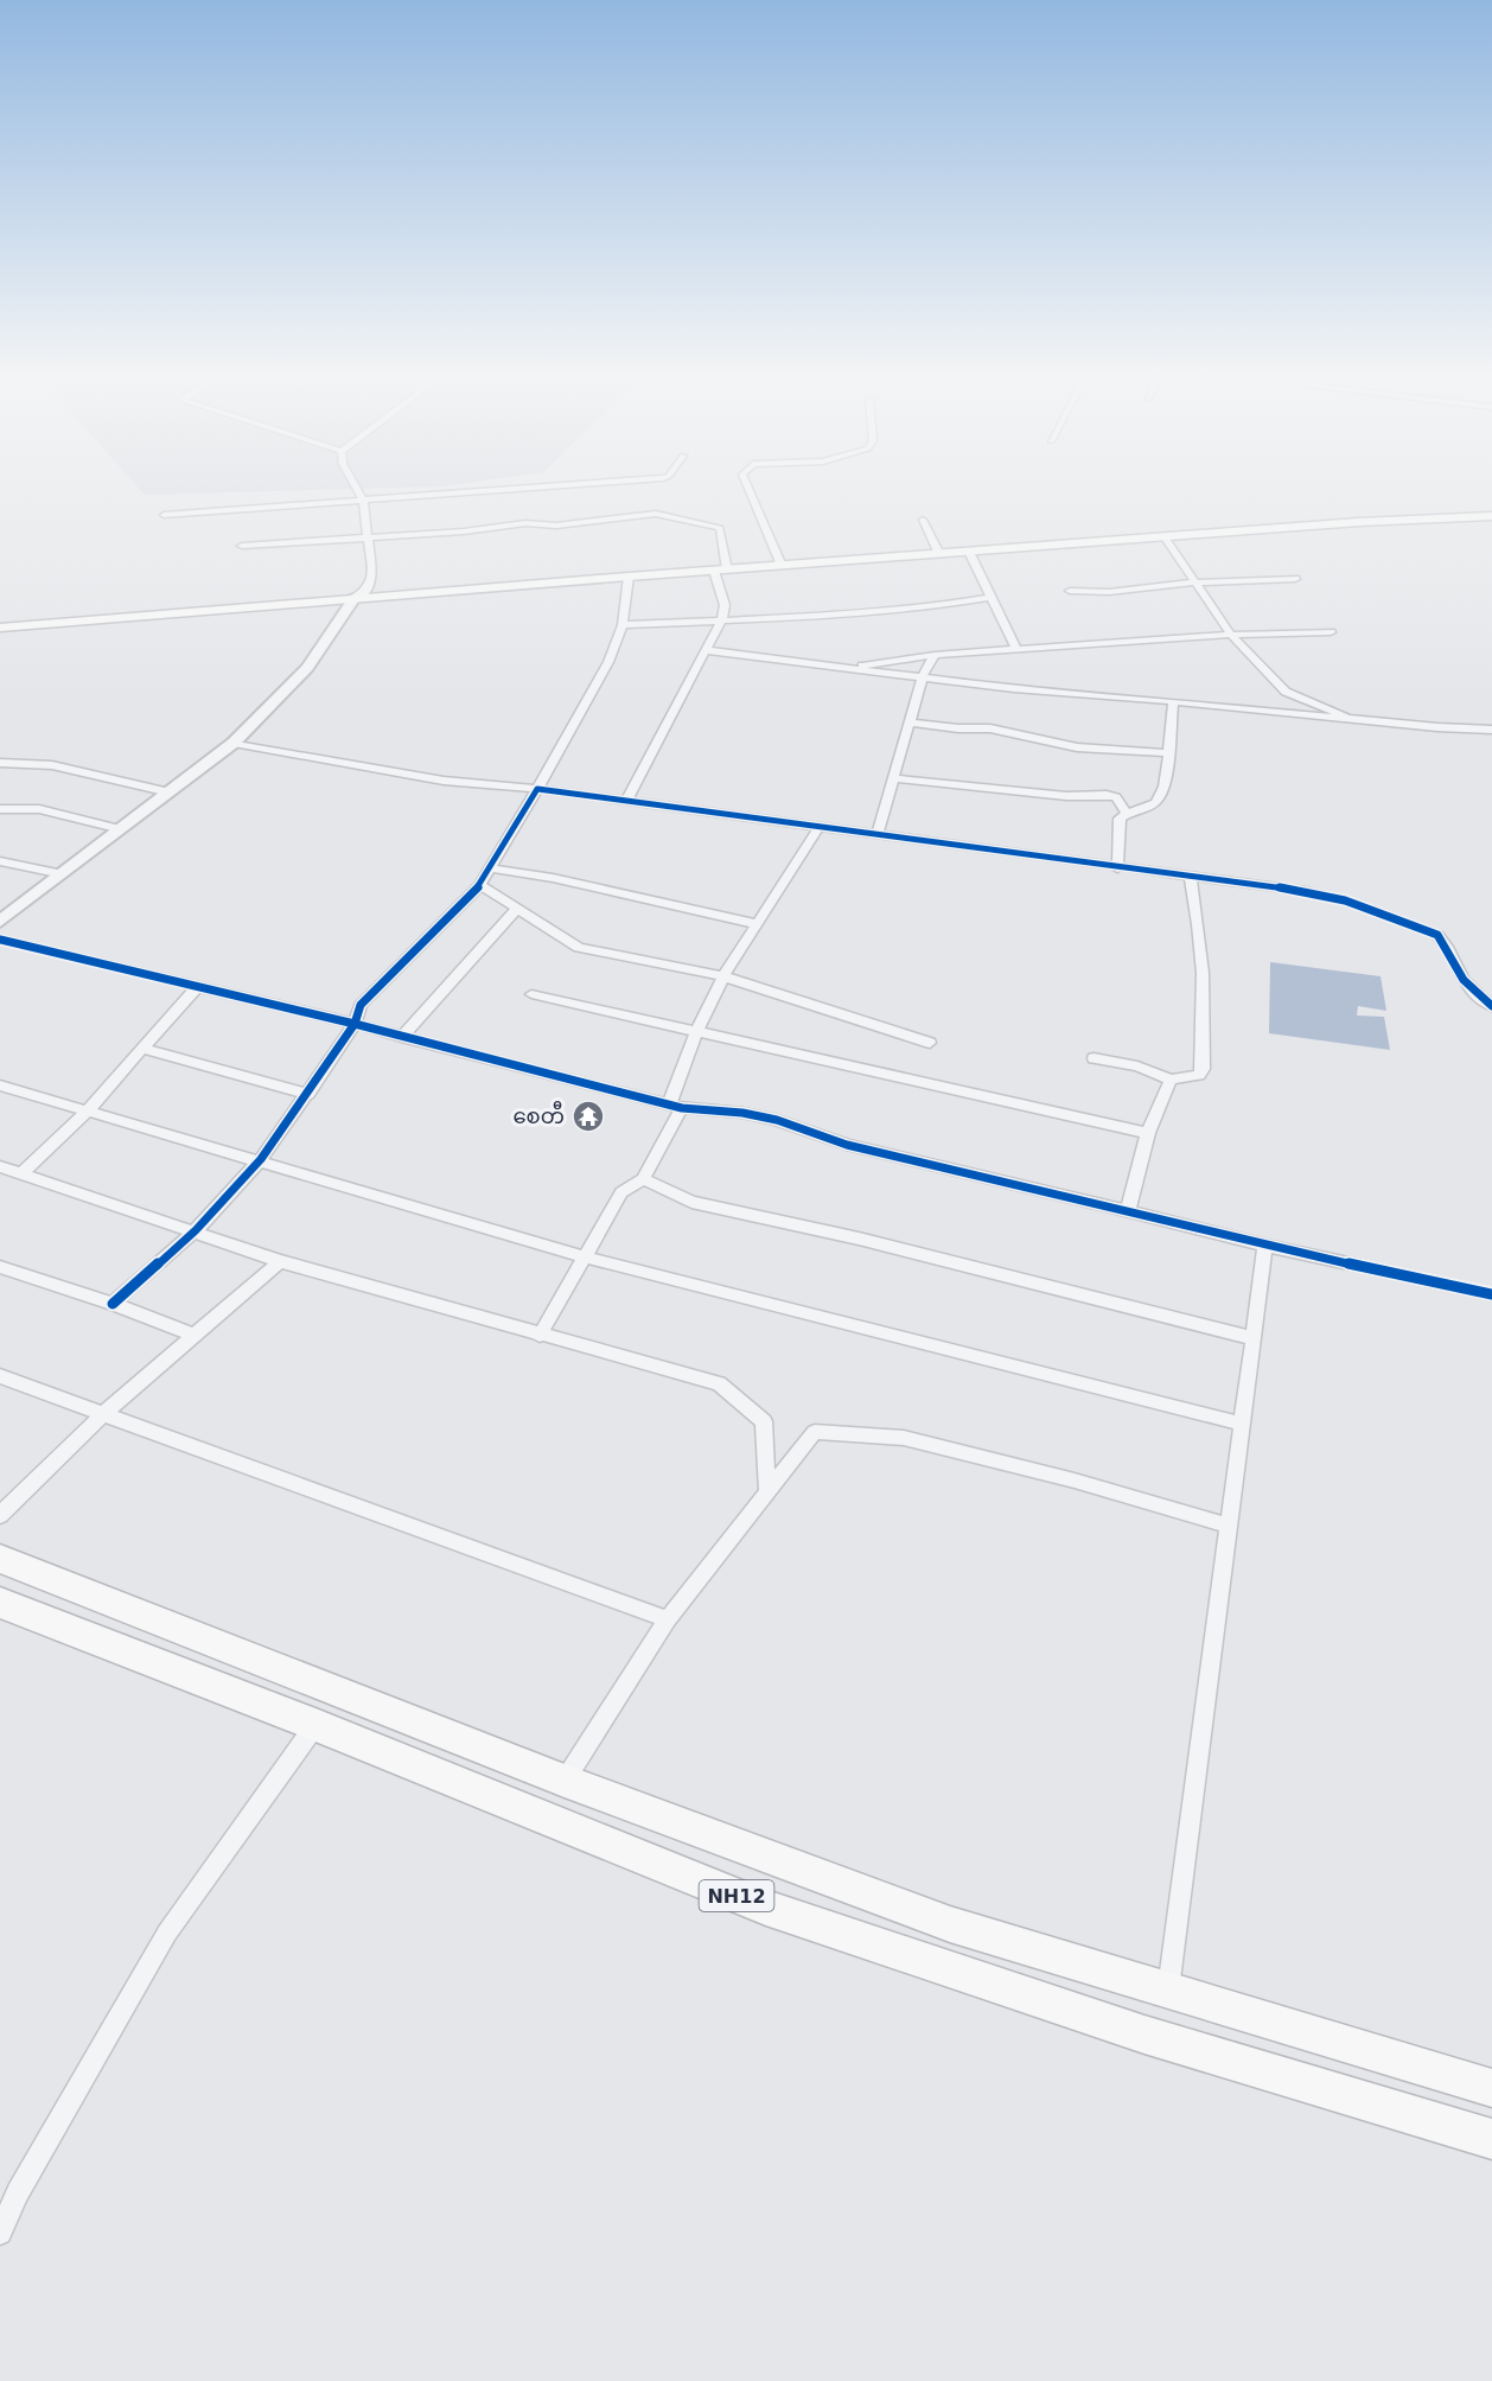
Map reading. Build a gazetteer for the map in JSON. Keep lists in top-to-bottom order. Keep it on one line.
{"streets":{"highway":["NH12"]},"places":{"temple":["စေတီ"]}}
